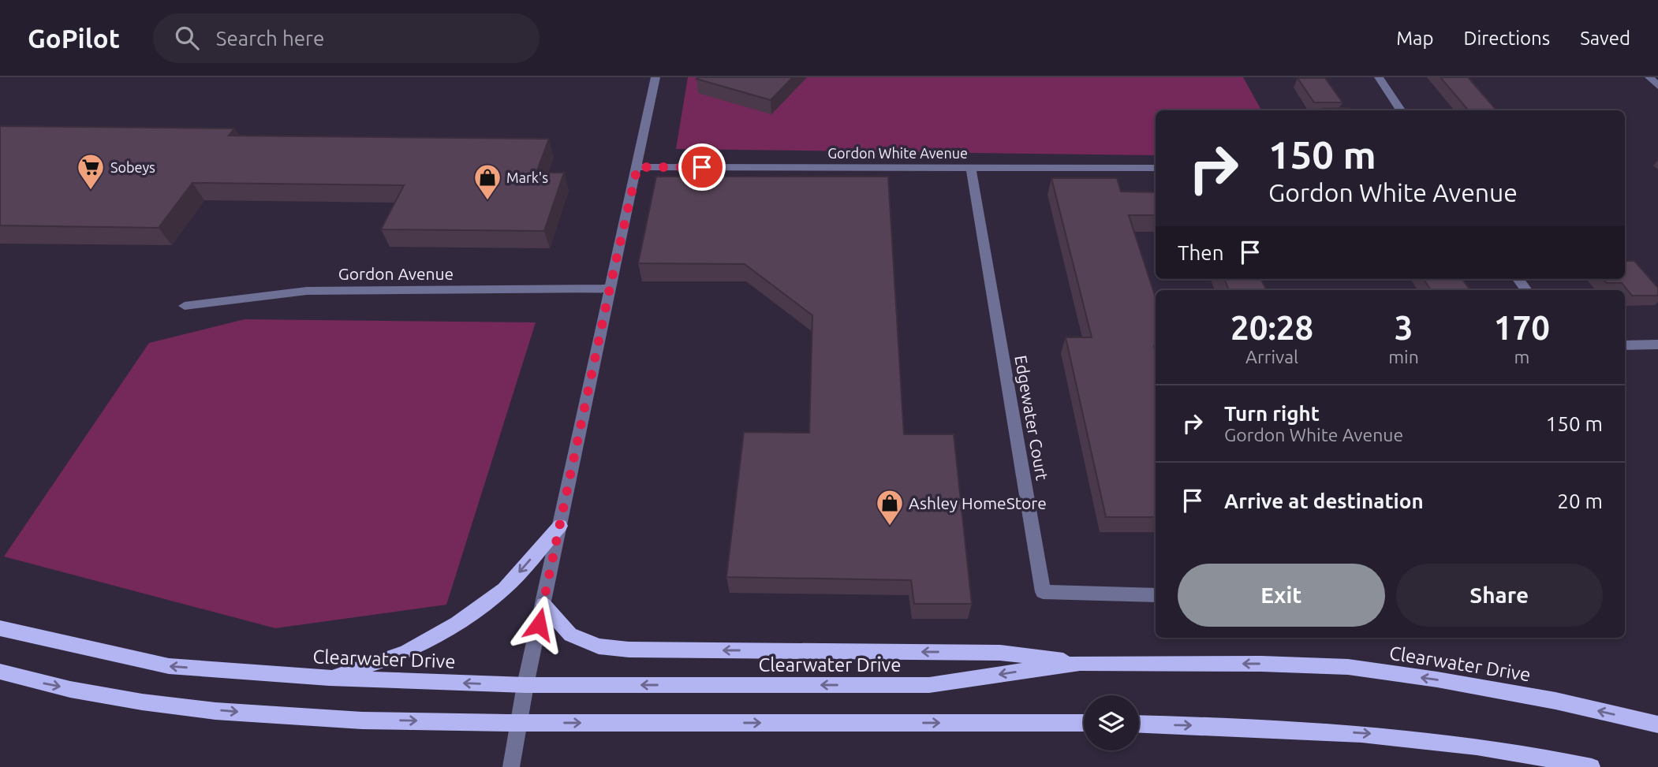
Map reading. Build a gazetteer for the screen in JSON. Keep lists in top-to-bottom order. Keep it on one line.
{"streets":{"main road":["Clearwater Drive"],"street":["Gordon White Avenue","Gordon Avenue","Edgewater Court"]},"crossings":[["Gordon White Avenue","Edgewater Court"]],"places":{"supermarket":["Sobeys"],"shop":["Mark's","Ashley HomeStore"]},"page":{"header":"GoPilot","search":"Search here","nav":["Map","Directions","Saved"],"turn":["150 m","Gordon White Avenue"],"then":"Then","eta":["20:28","Arrival","3","min","170","m"],"list":[{"name":"Turn right","note":"Gordon White Avenue","value":"150 m"},{"name":"Arrive at destination","value":"20 m"}],"buttons":["Exit","Share"]}}
